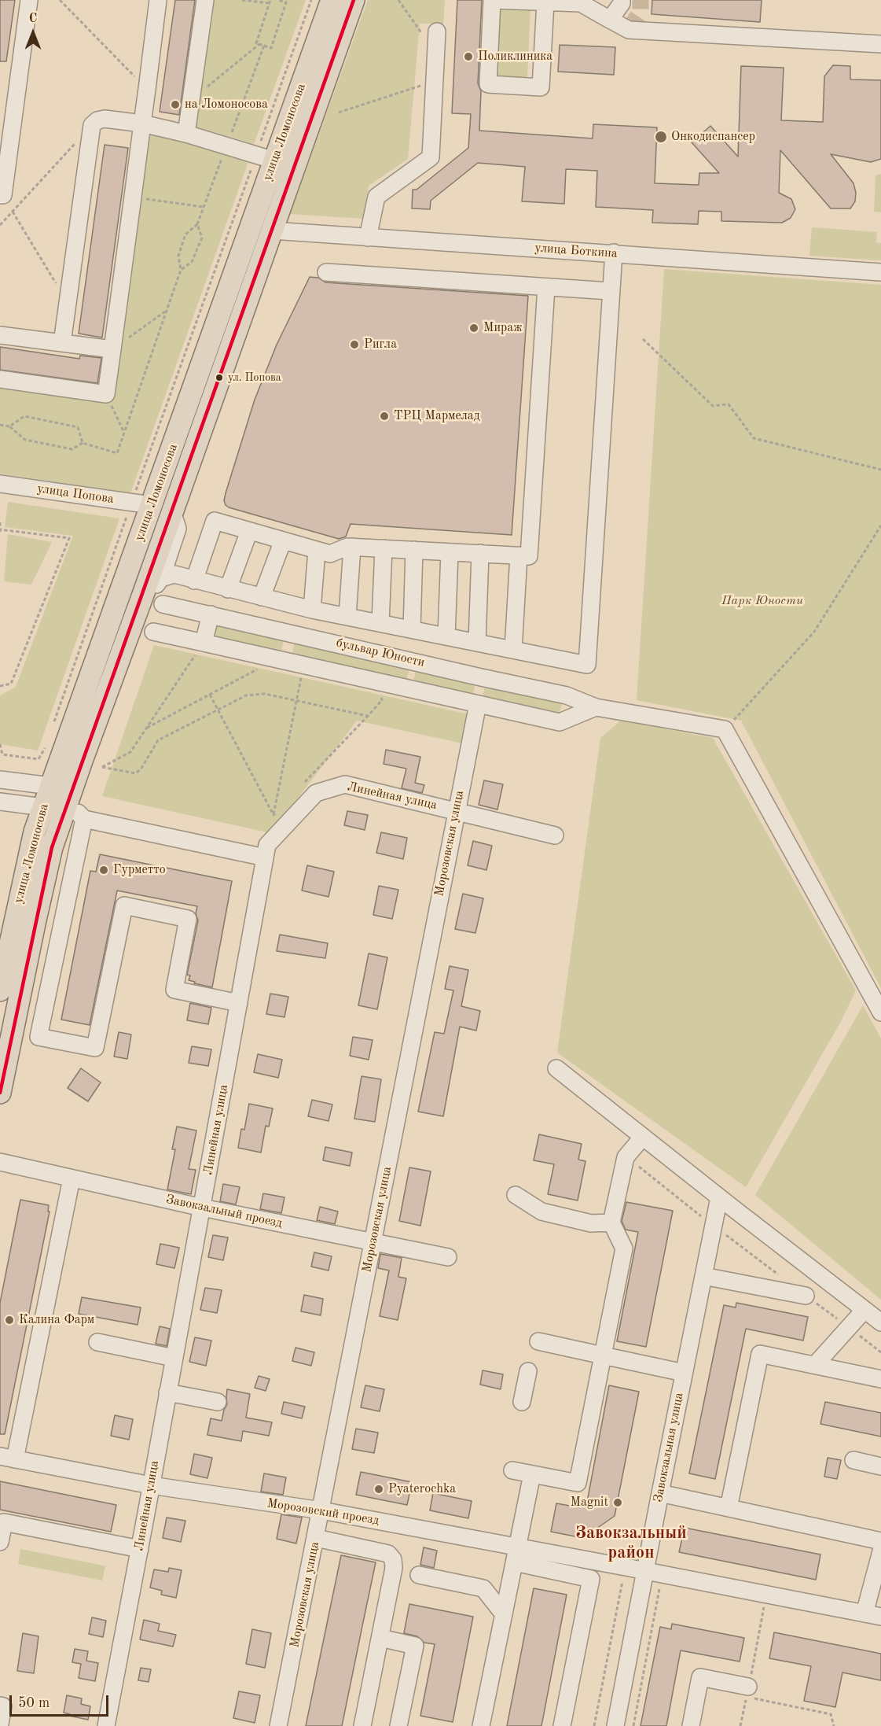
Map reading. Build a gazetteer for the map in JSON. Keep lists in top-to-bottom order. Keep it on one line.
{"streets":{"main road":["улица Ломоносова"],"street":["улица Боткина","улица Попова","бульвар Юности","Линейная улица","Морозовская улица","Завокзальный проезд","Завокзальная улица","Морозовский проезд"]},"crossings":[["улица Ломоносова","улица Боткина"],["улица Ломоносова","улица Попова"],["Линейная улица","Морозовская улица"],["Линейная улица","Завокзальный проезд"],["Линейная улица","Морозовский проезд"],["Морозовская улица","Завокзальный проезд"],["Морозовская улица","Морозовский проезд"],["Завокзальная улица","Морозовский проезд"]],"districts":["Завокзальный район"],"parks":["Парк Юности"],"places":["Поликлиника","на Ломоносова","Онкодиспансер","Мираж","Ригла","ул. Попова","ТРЦ Мармелад","Гурметто","Калина Фарм","Pyaterochka","Magnit"],"scale_bar":"50 m","north":"top"}
